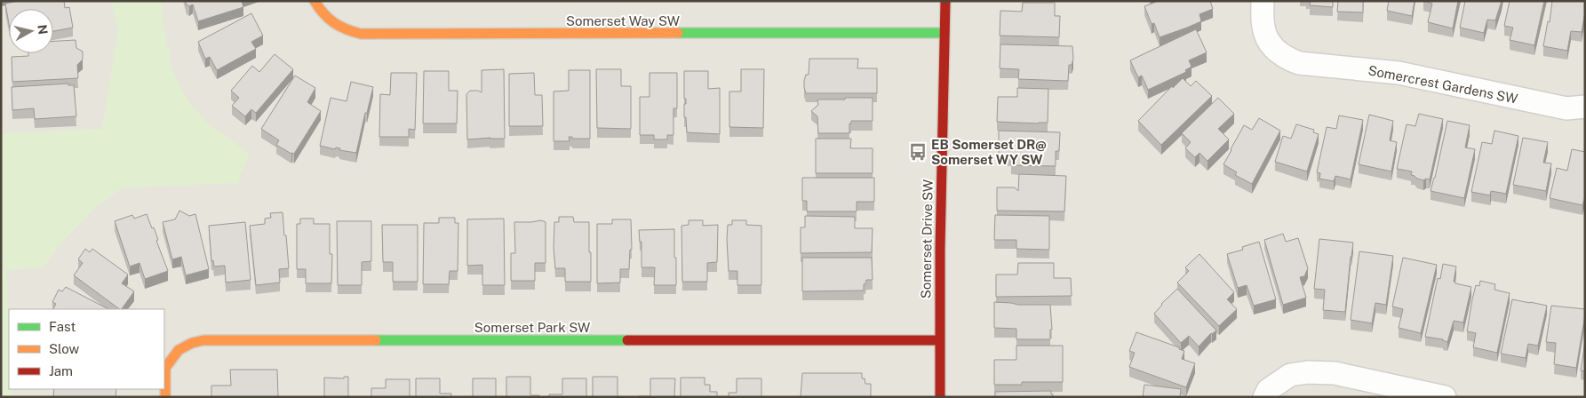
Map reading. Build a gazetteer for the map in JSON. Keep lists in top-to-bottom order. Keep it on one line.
{"streets":{"street":["Somerset Way SW","Somercrest Gardens SW","Somerset Drive SW","Somerset Park SW"]},"crossings":[["Somerset Way SW","Somerset Drive SW"],["Somerset Drive SW","Somerset Park SW"]],"places":{"bus stop":["EB Somerset DR@ Somerset WY SW"]},"legend":["Fast","Slow","Jam"],"north":"right"}
